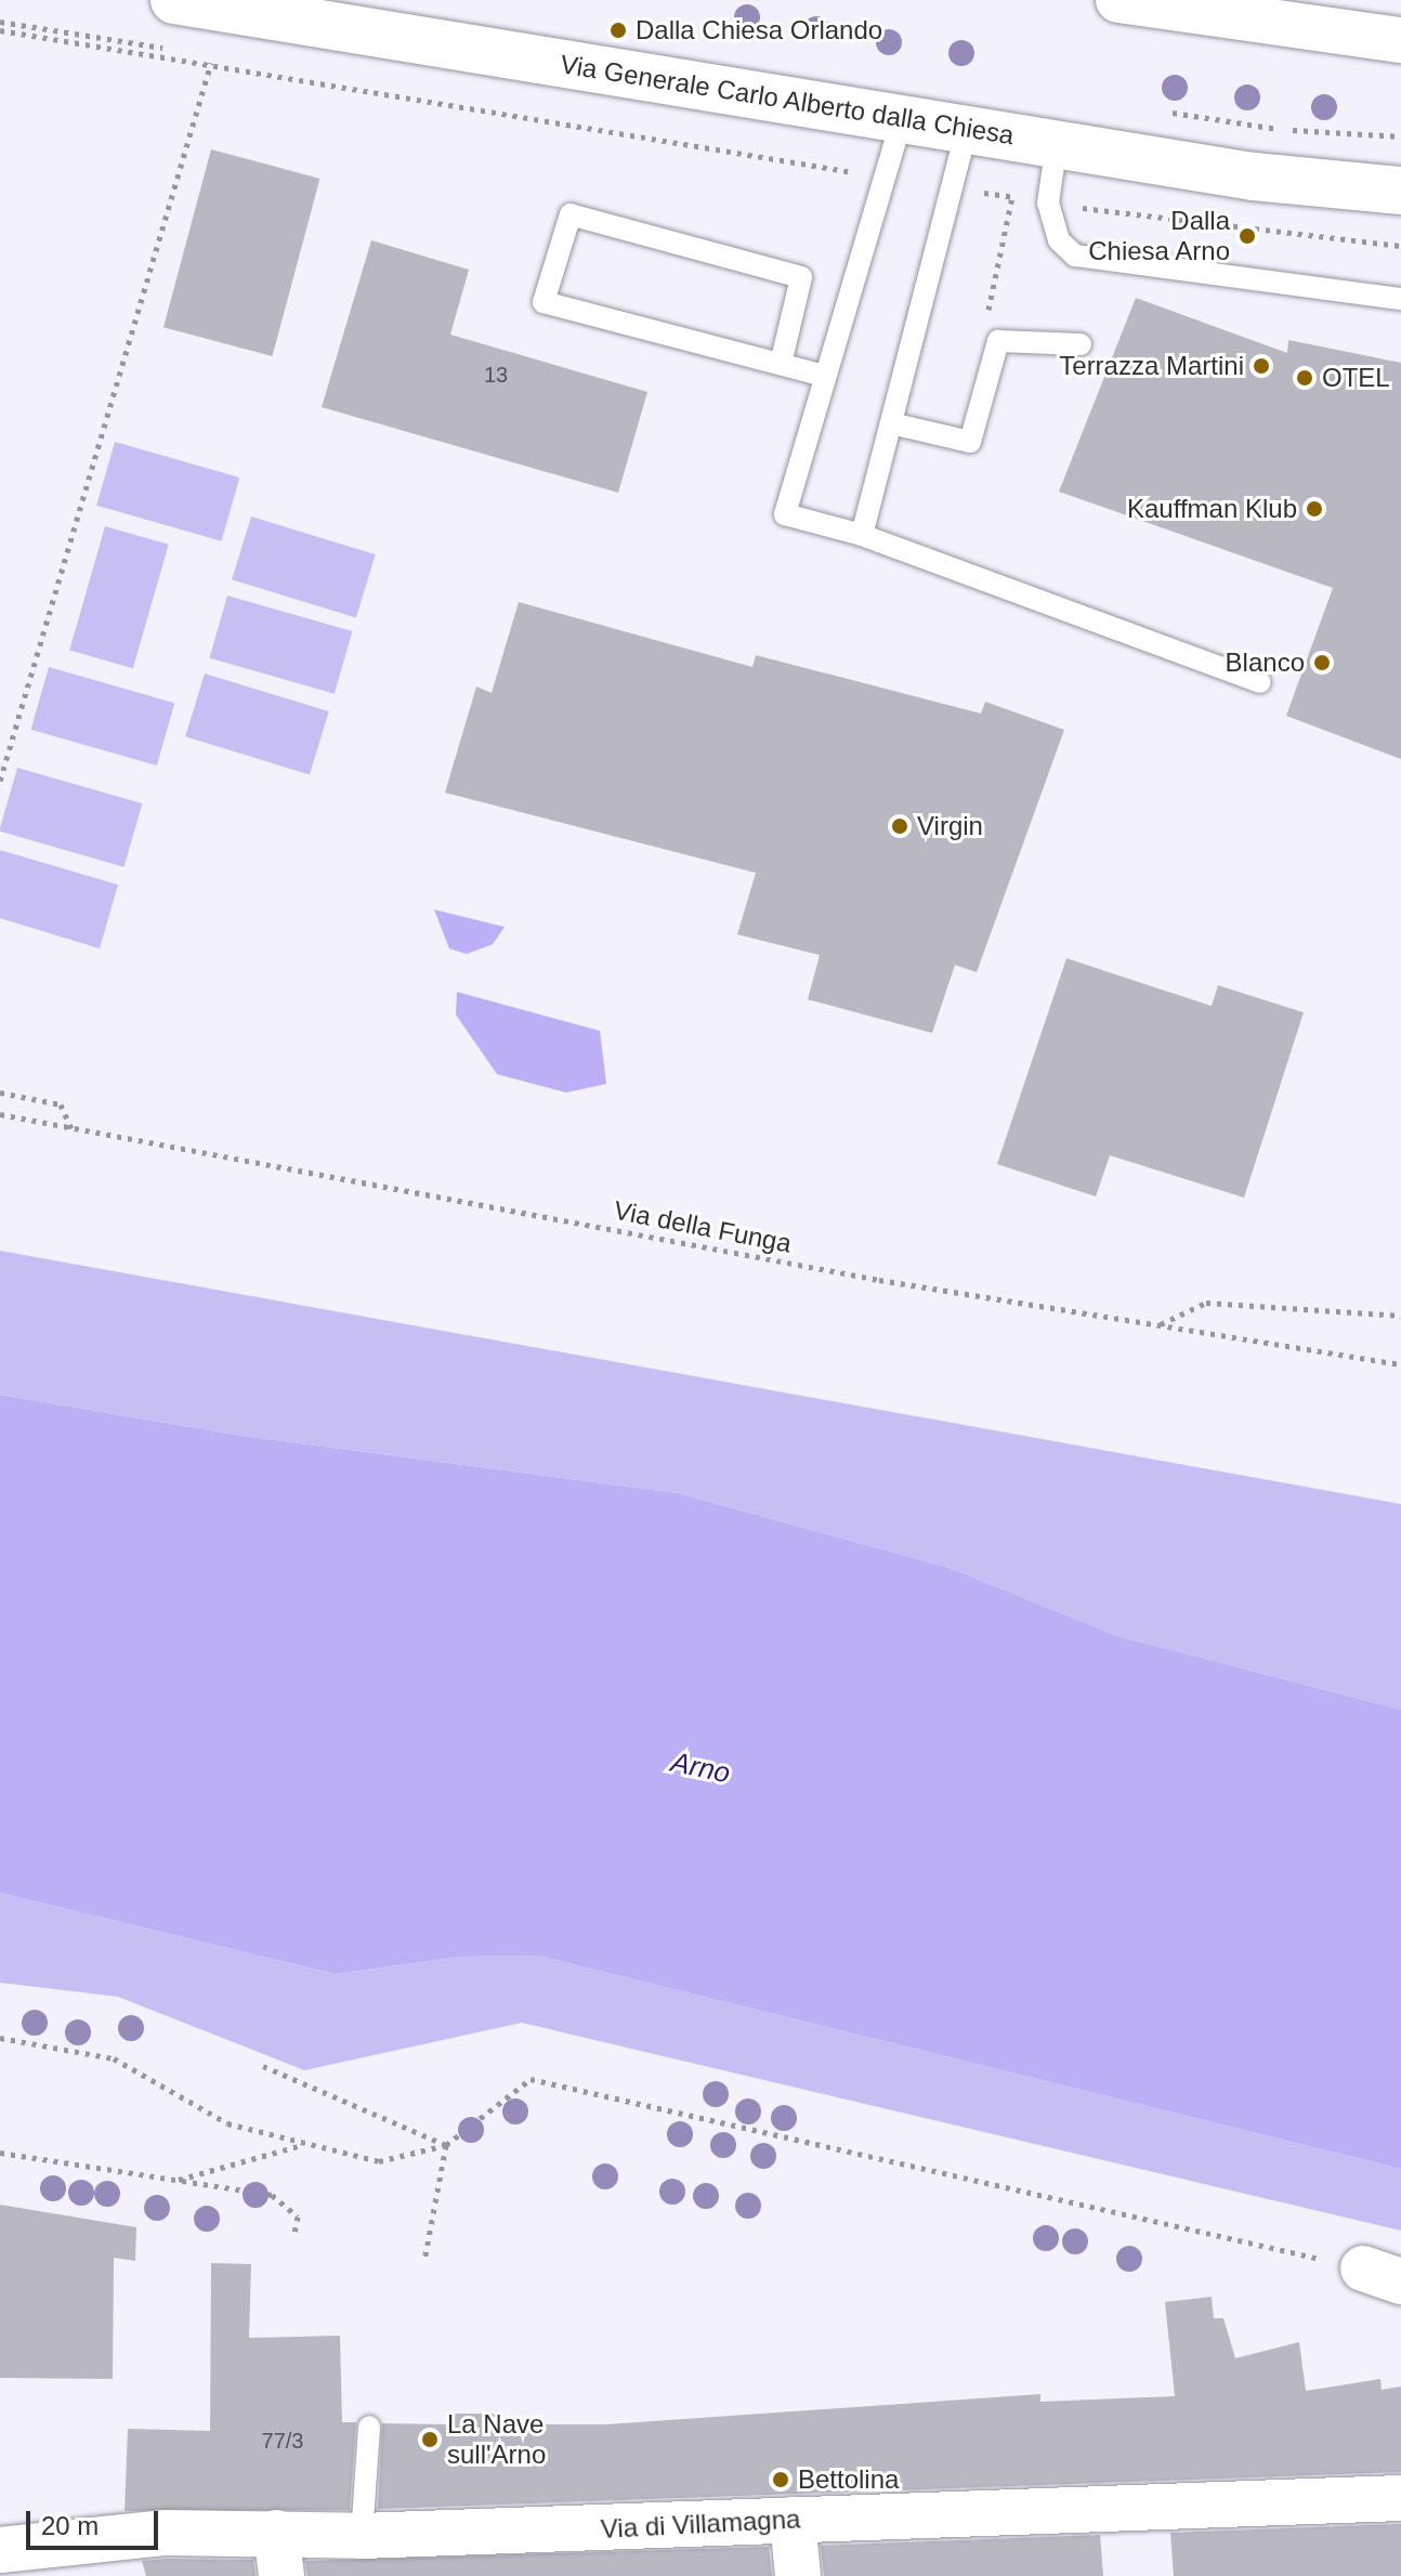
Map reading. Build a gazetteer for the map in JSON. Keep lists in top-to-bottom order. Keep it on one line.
{"streets":{"main road":["Via Generale Carlo Alberto dalla Chiesa"],"street":["Via di Villamagna"],"path":["Via della Funga"]},"water":["Arno"],"places":["Dalla Chiesa Orlando","Dalla Chiesa Arno","Terrazza Martini","OTEL","Kauffman Klub","Blanco","Virgin","La Nave sull'Arno","Bettolina"],"house_numbers":["13","77/3"],"scale_bar":"20 m"}
